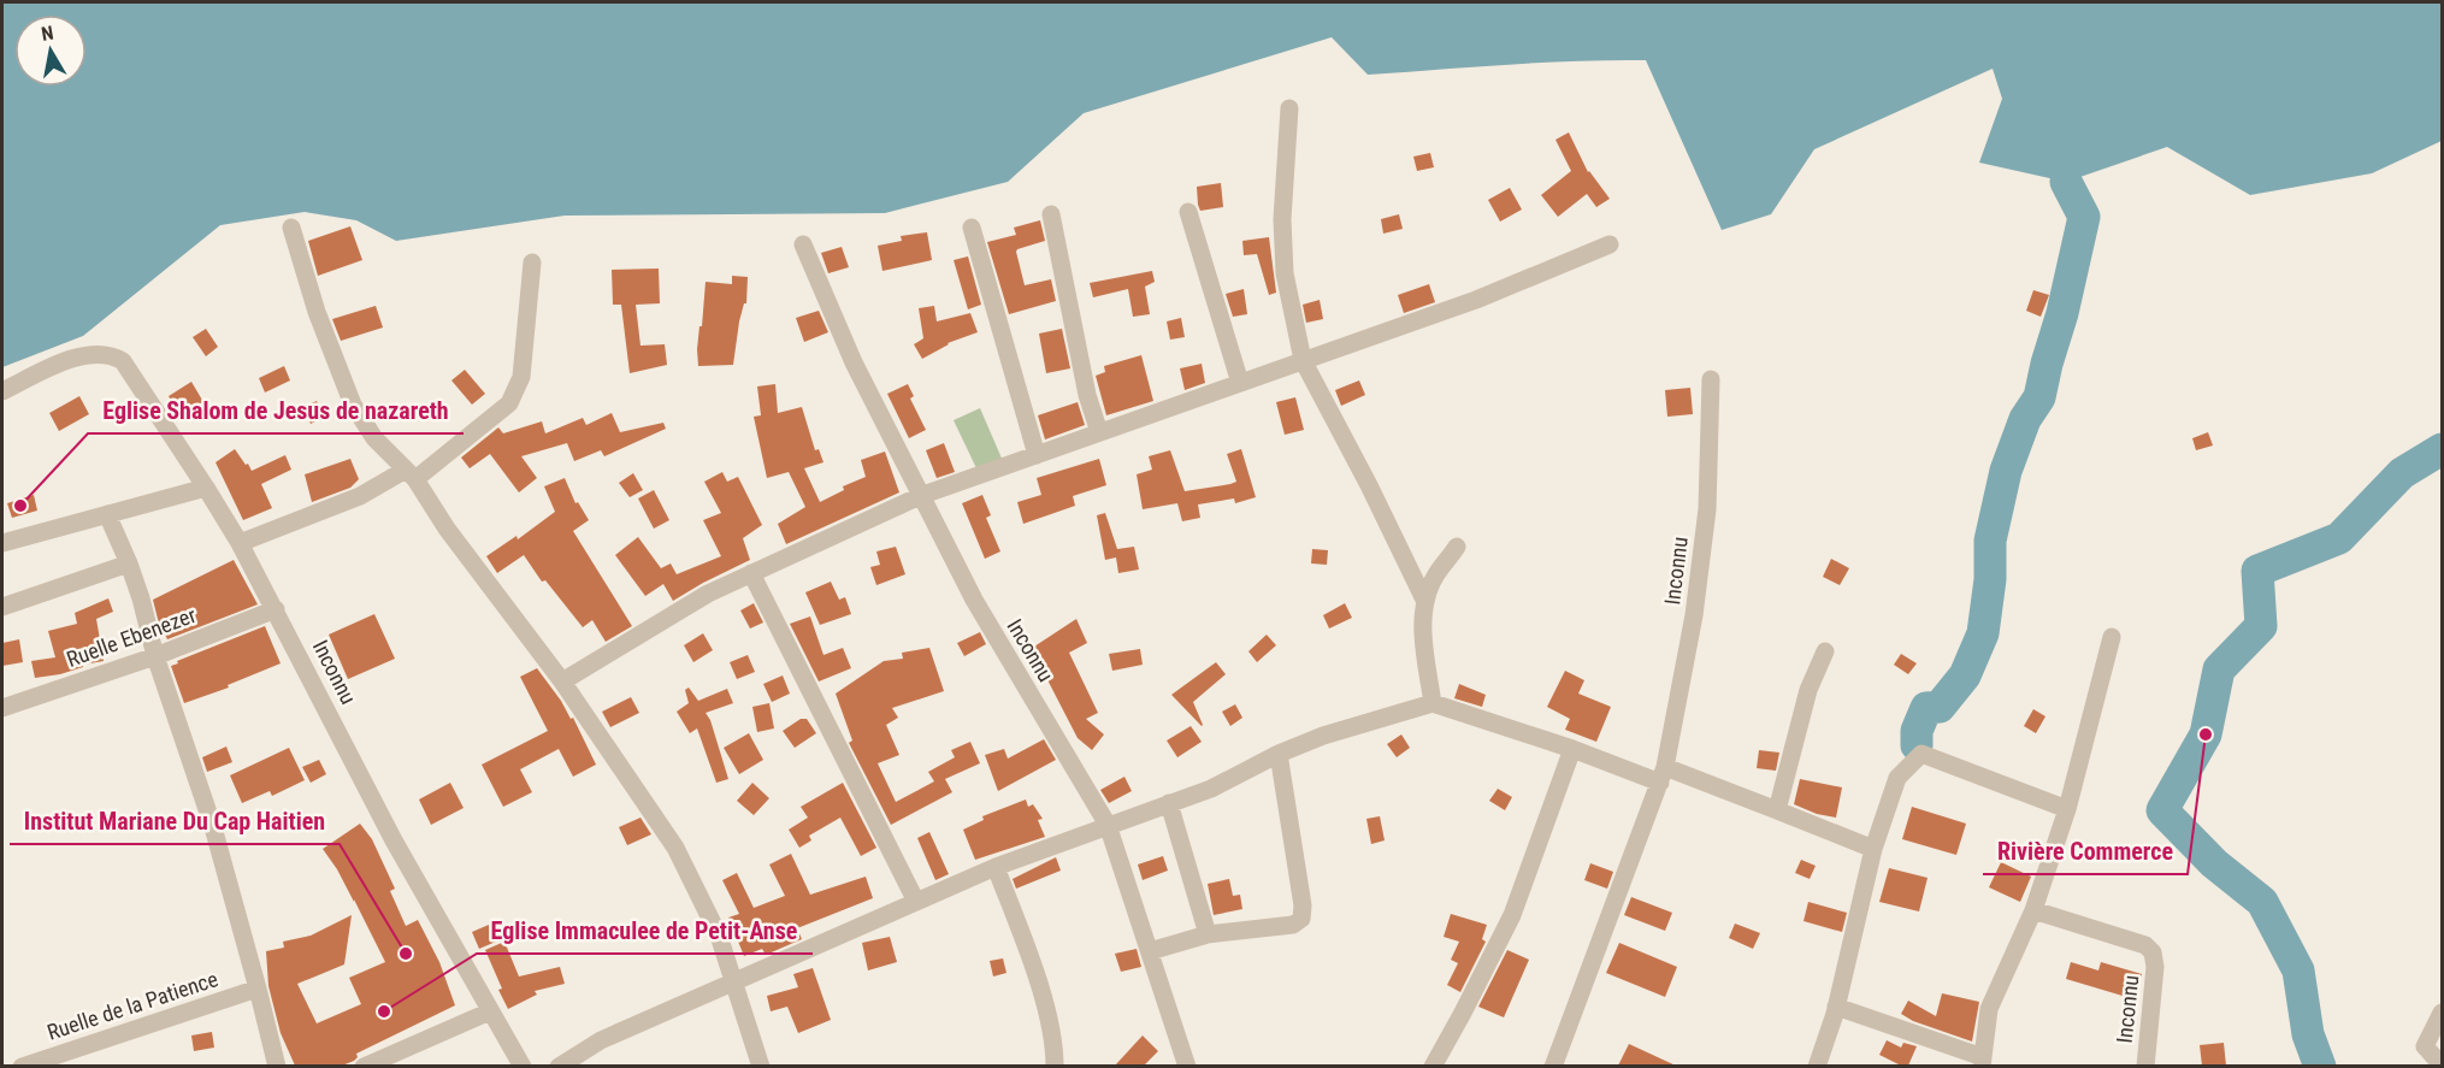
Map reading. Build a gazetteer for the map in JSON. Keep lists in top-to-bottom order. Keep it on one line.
{"streets":{"street":["Inconnu","Ruelle Ebenezer","Ruelle de la Patience"]},"crossings":[["Inconnu","Ruelle Ebenezer"]],"places":["Eglise Shalom de Jesus de nazareth","Rivière Commerce","Institut Mariane Du Cap Haitien","Eglise Immaculee de Petit-Anse"],"north":"top"}
